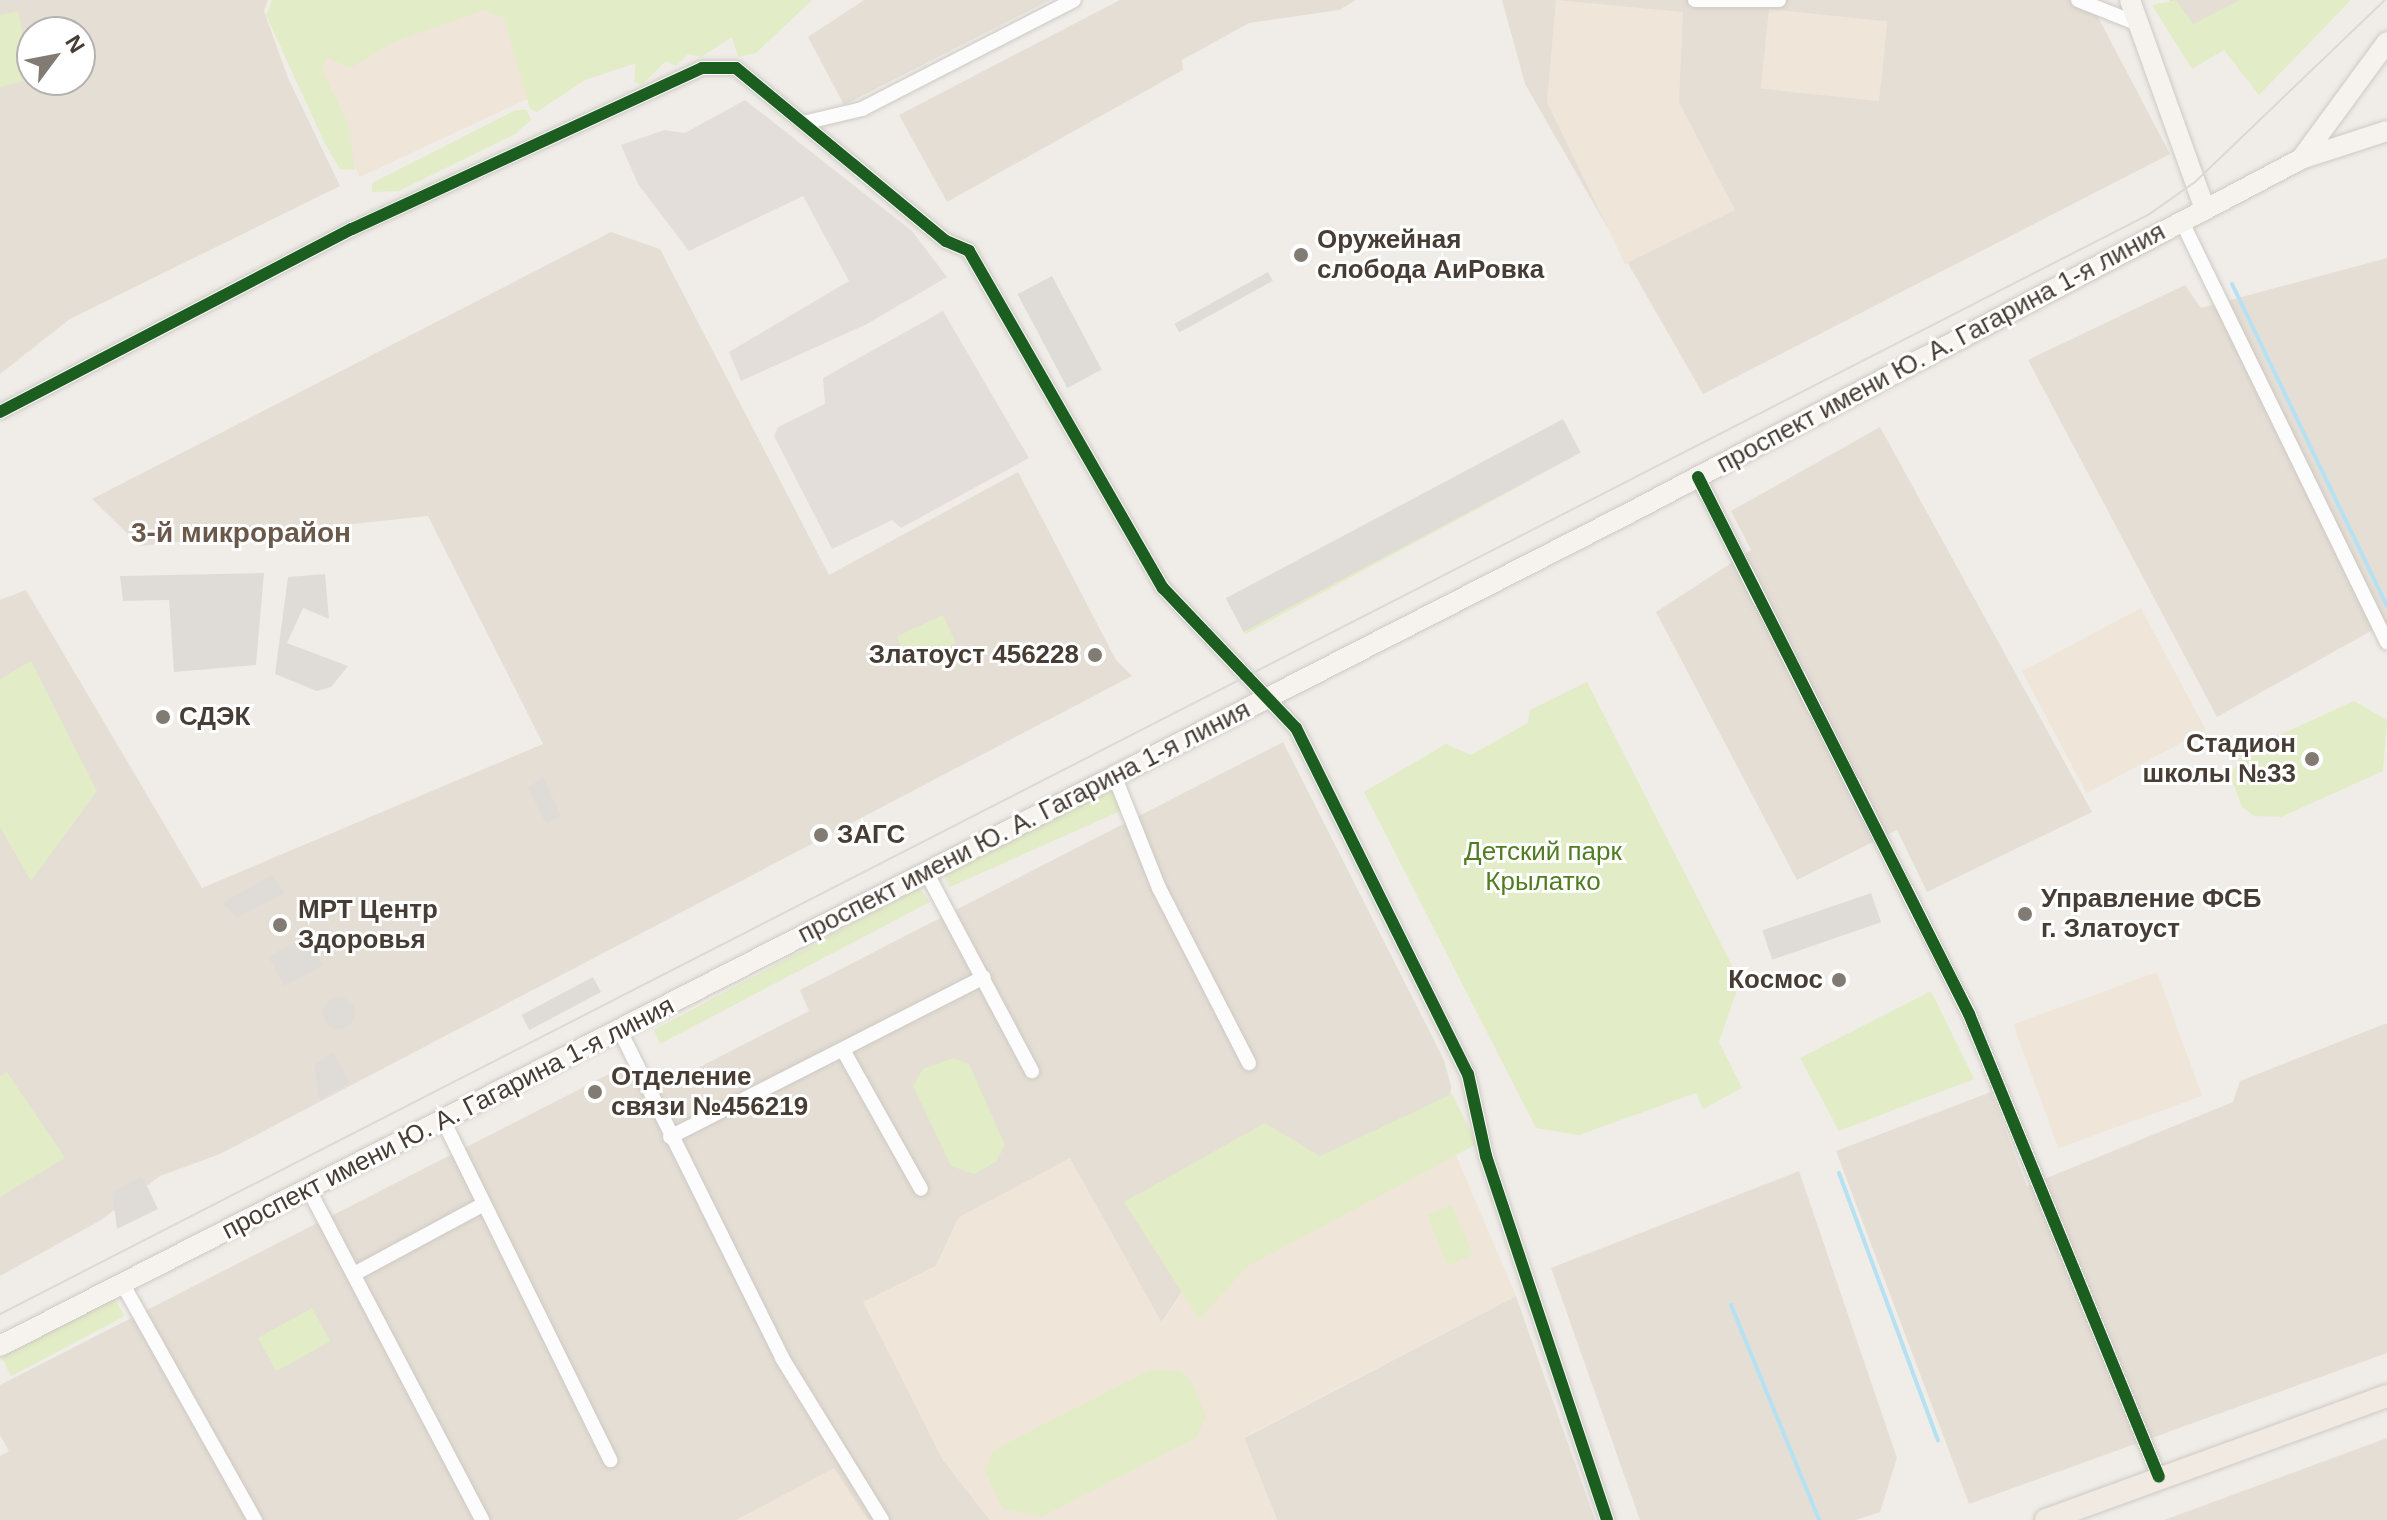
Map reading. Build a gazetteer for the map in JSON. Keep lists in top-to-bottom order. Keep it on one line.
{"streets":{"main road":["проспект имени Ю. А. Гагарина 1-я линия"]},"districts":["3-й микрорайон"],"parks":["Детский парк Крылатко"],"places":["Оружейная слобода АиРовка","Златоуст 456228","СДЭК","Стадион школы №33","ЗАГС","Управление ФСБ г. Златоуст","МРТ Центр Здоровья","Космос","Отделение связи №456219"],"north":"top right"}
